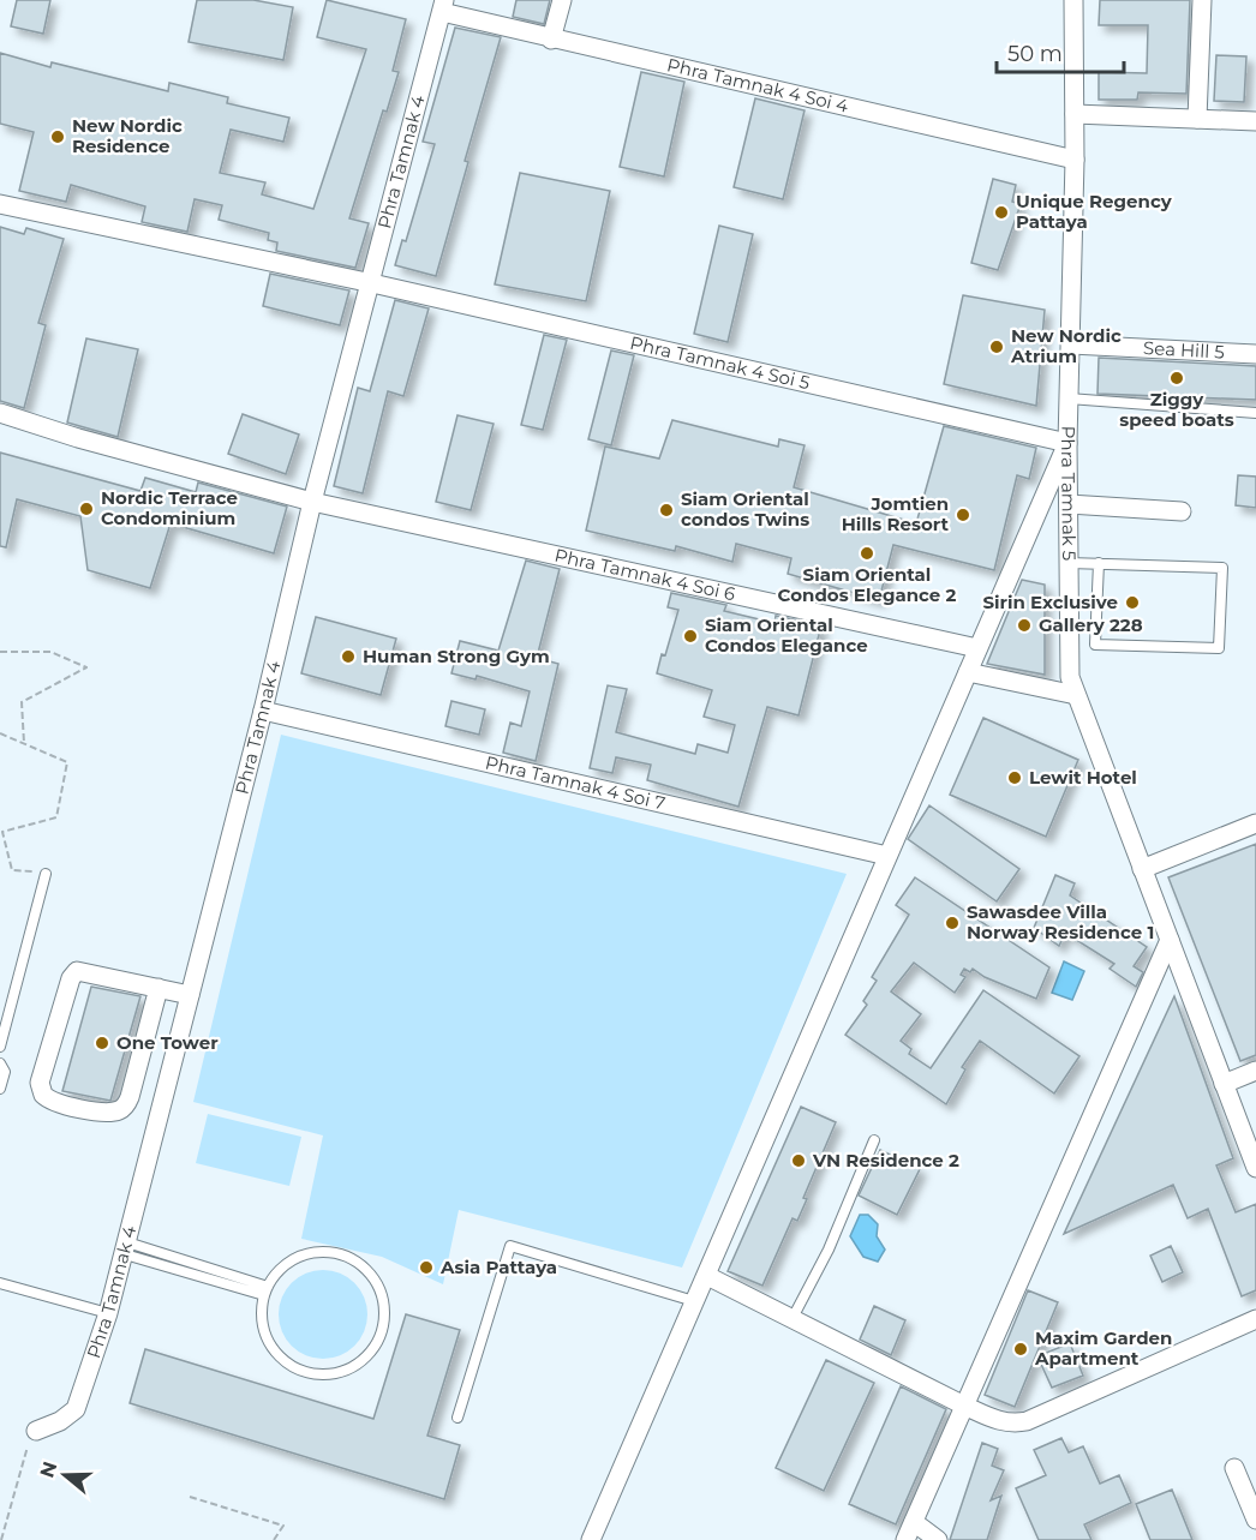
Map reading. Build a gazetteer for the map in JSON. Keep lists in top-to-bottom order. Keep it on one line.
{"streets":{"street":["Phra Tamnak 4 Soi 4","Phra Tamnak 4","Sea Hill 5","Phra Tamnak 4 Soi 5","Phra Tamnak 5","Phra Tamnak 4 Soi 6","Phra Tamnak 4 Soi 7"]},"crossings":[["Phra Tamnak 4 Soi 4","Phra Tamnak 4"],["Phra Tamnak 4 Soi 4","Phra Tamnak 5"],["Phra Tamnak 4","Phra Tamnak 4 Soi 5"],["Phra Tamnak 4","Phra Tamnak 4 Soi 6"],["Phra Tamnak 4","Phra Tamnak 4 Soi 7"],["Sea Hill 5","Phra Tamnak 5"],["Phra Tamnak 4 Soi 5","Phra Tamnak 5"]],"places":["New Nordic Residence","Unique Regency Pattaya","New Nordic Atrium","Ziggy speed boats","Nordic Terrace Condominium","Siam Oriental condos Twins","Jomtien Hills Resort","Siam Oriental Condos Elegance 2","Sirin Exclusive","Gallery 228","Siam Oriental Condos Elegance","Human Strong Gym","Lewit Hotel","Sawasdee Villa Norway Residence 1","One Tower","VN Residence 2","Asia Pattaya","Maxim Garden Apartment"],"scale_bar":"50 m","north":"left"}
